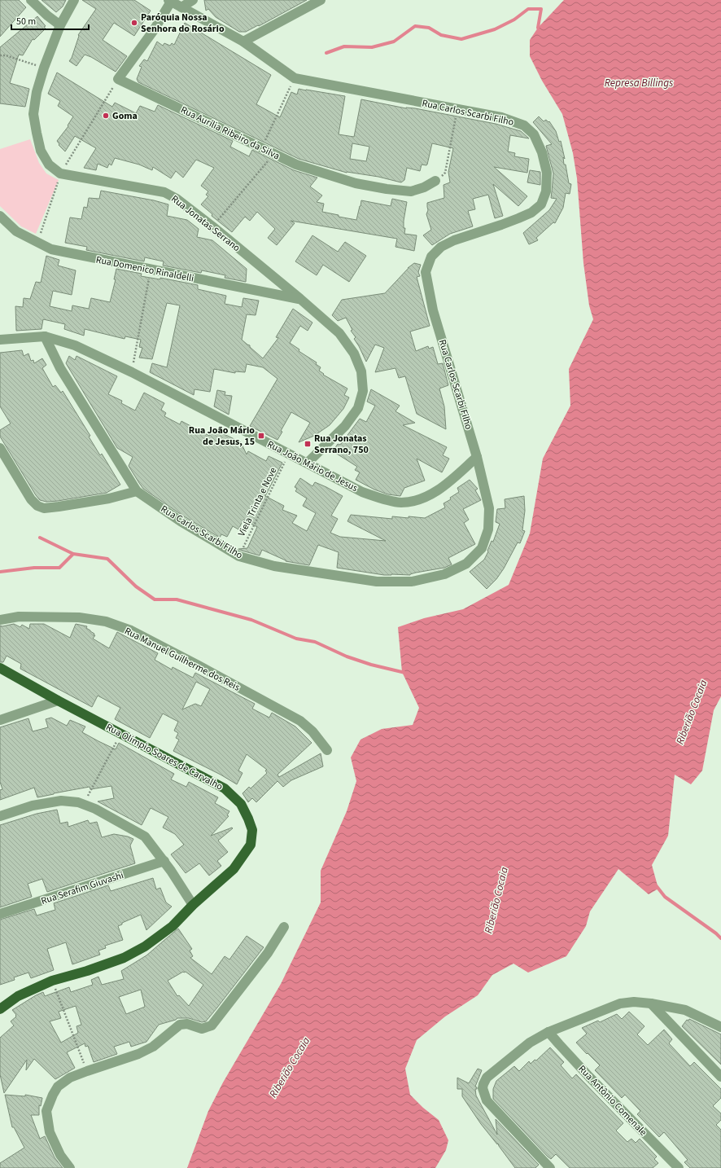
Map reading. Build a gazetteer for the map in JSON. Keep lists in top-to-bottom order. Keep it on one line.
{"streets":{"main road":["Rua Olímpio Soares de Carvalho"],"street":["Rua Carlos Scarbi Filho","Rua Aurília Ribeiro da Silva","Rua Jonatas Serrano","Rua Domenico Rinaldelli","Rua João Mário de Jesus","Rua Manuel Guilherme dos Reis","Rua Serafim Giuvashi","Rua Antônio Comenale"],"path":["Viela Trinta e Nove"]},"crossings":[["Rua Carlos Scarbi Filho","Rua João Mário de Jesus"],["Rua Carlos Scarbi Filho","Viela Trinta e Nove"],["Rua Jonatas Serrano","Rua Domenico Rinaldelli"],["Rua Jonatas Serrano","Rua João Mário de Jesus"],["Rua João Mário de Jesus","Viela Trinta e Nove"]],"water":["Represa Billings","Riberião Cocaia"],"places":{"other":["Paróquia Nossa Senhora do Rosário","Goma"],"transit":["Rua João Mário de Jesus, 15","Rua Jonatas Serrano, 750"]},"scale_bar":"50 m"}
